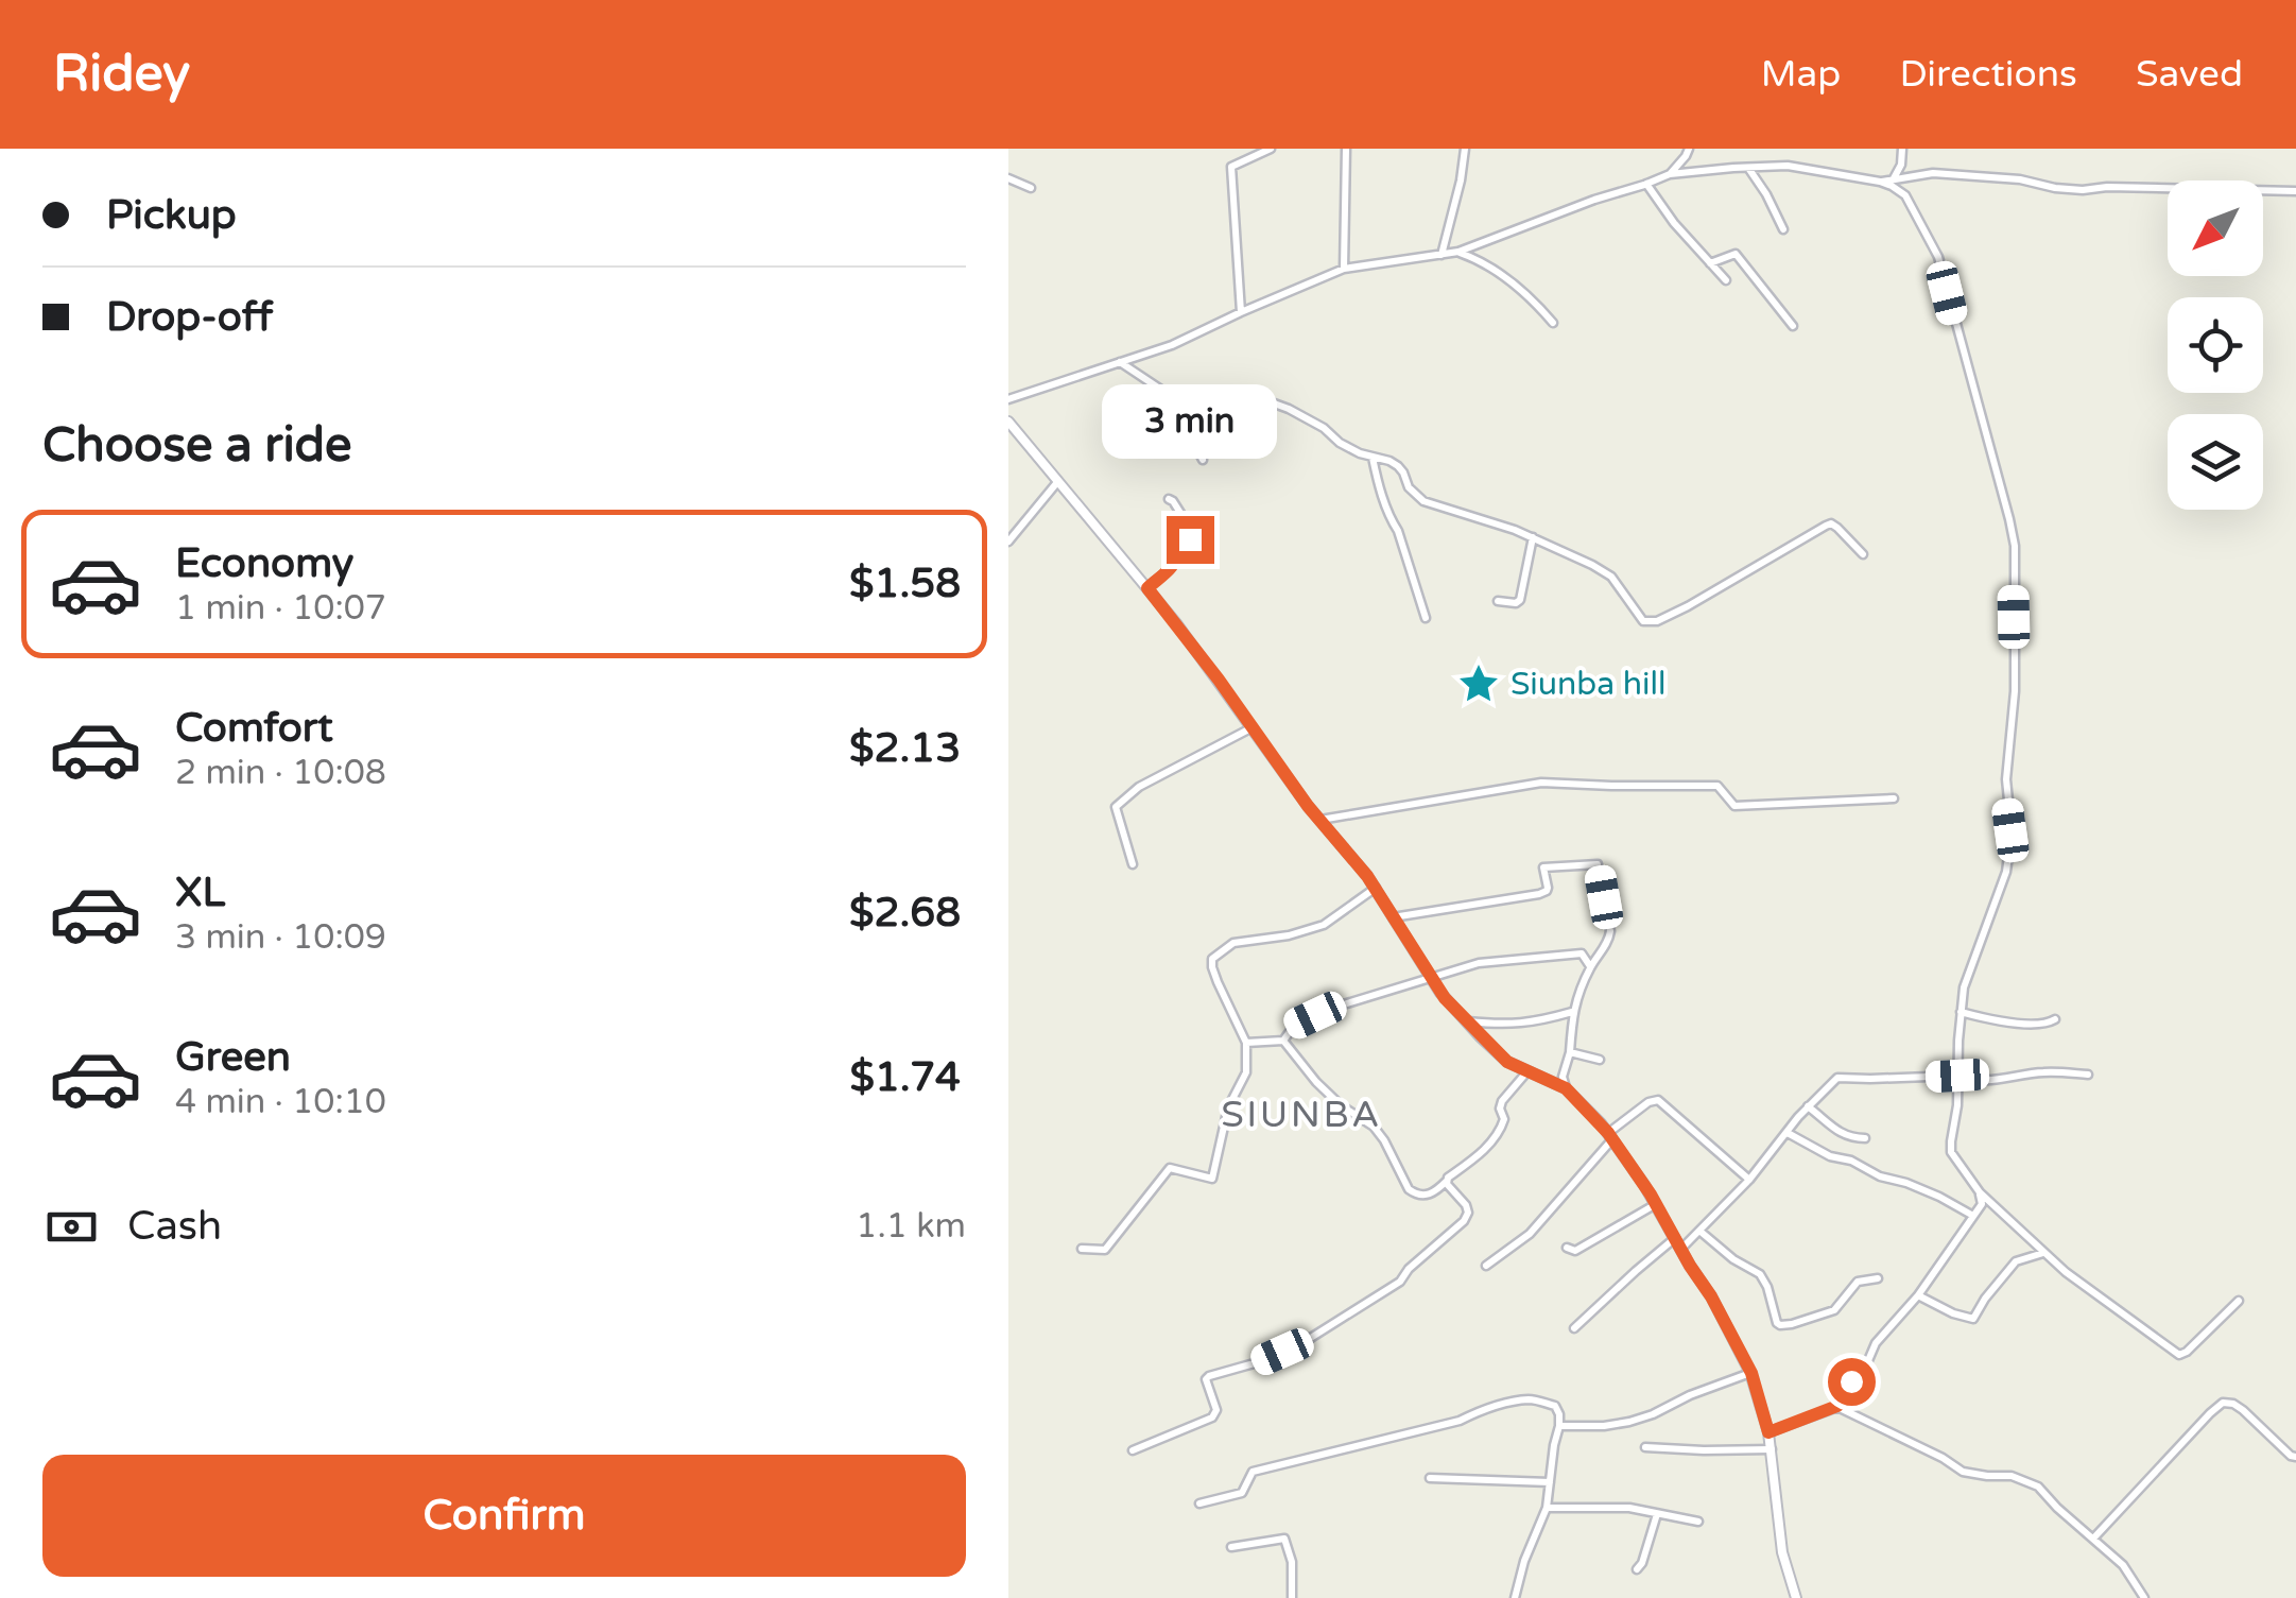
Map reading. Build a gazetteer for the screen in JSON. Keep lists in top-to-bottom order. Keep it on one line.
{"districts":["SIUNBA"],"places":{"place":["Siunba hill"]},"north":"bottom left","page":{"header":"Ridey","nav":["Map","Directions","Saved"],"banner":["Pickup","Drop-off"],"heading":"Choose a ride","bubble":"3 min","list":[{"name":"Economy","note":"1 min · 10:07","value":"$1.58"},{"name":"Comfort","note":"2 min · 10:08","value":"$2.13"},{"name":"XL","note":"3 min · 10:09","value":"$2.68"},{"name":"Green","note":"4 min · 10:10","value":"$1.74"}],"pay":["Cash","1.1 km"],"buttons":"Confirm"}}
